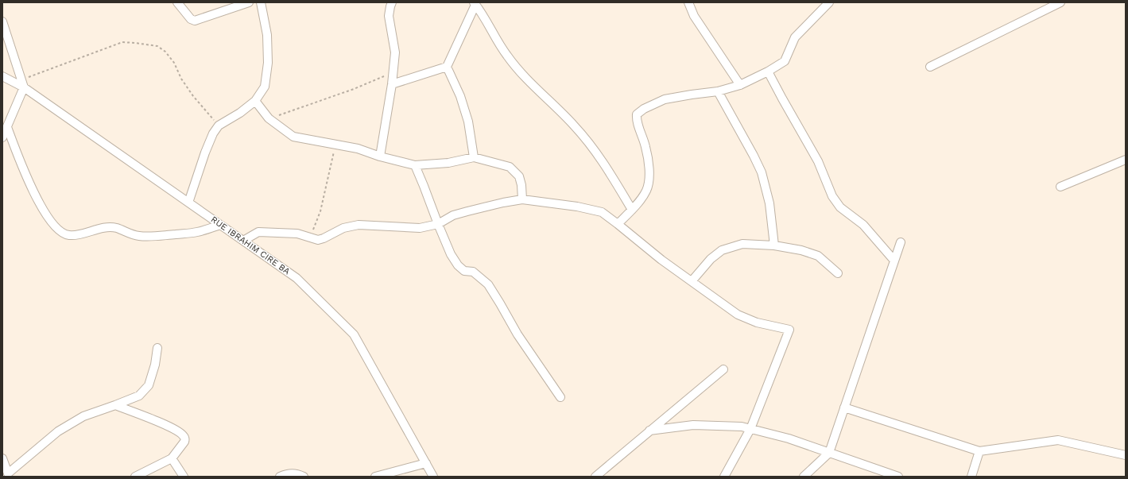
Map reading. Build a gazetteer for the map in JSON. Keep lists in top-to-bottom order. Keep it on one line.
{"streets":{"street":["RUE IBRAHIM CIRE BA"]}}
